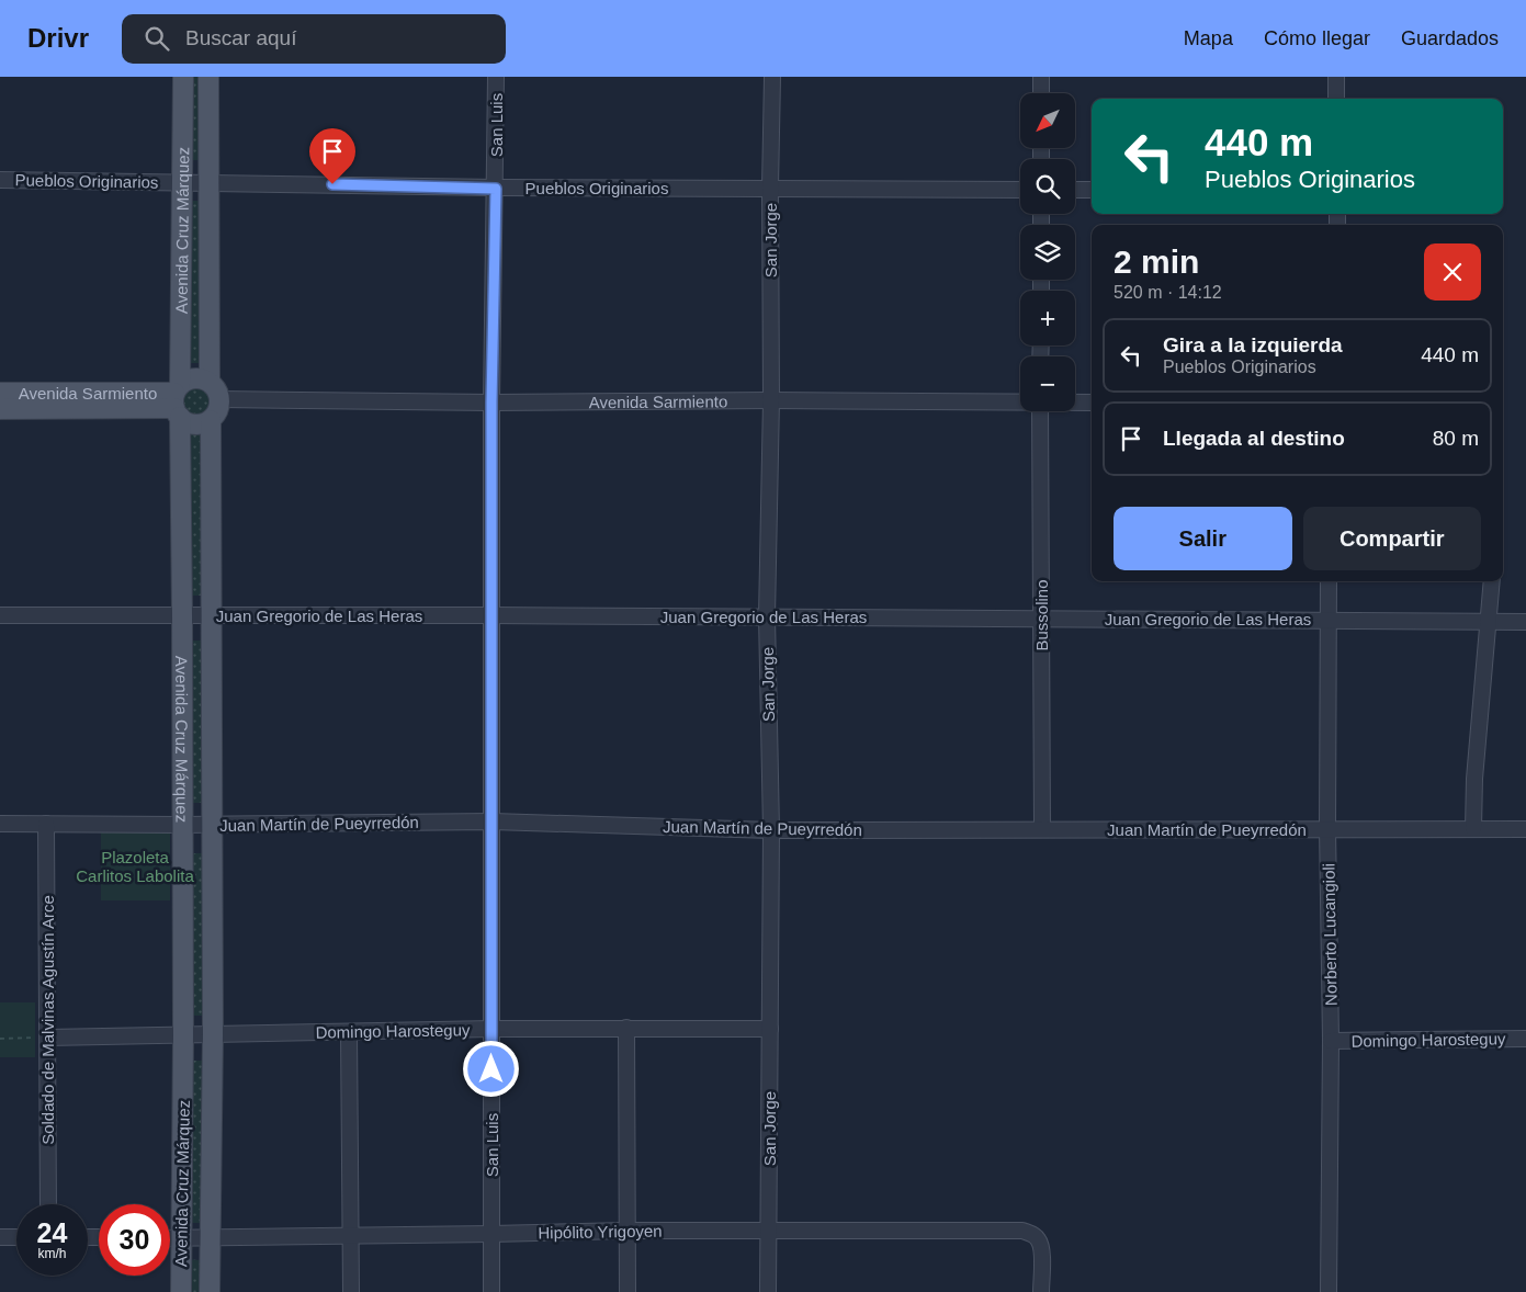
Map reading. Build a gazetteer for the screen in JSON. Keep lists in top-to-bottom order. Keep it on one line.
{"streets":{"main road":["Avenida Cruz Márquez","Avenida Sarmiento"],"street":["San Luis","Pueblos Originarios","San Jorge","Juan Gregorio de Las Heras","Bussolino","Juan Martín de Pueyrredón","Norberto Lucangioli","Soldado de Malvinas Agustín Arce","Domingo Harosteguy","Hipólito Yrigoyen"]},"crossings":[["San Luis","Pueblos Originarios"],["San Luis","Avenida Sarmiento"],["San Luis","Juan Gregorio de Las Heras"],["San Luis","Juan Martín de Pueyrredón"],["San Luis","Domingo Harosteguy"],["San Luis","Hipólito Yrigoyen"],["Pueblos Originarios","Avenida Cruz Márquez"],["Pueblos Originarios","San Jorge"],["Avenida Cruz Márquez","Avenida Sarmiento"],["Avenida Cruz Márquez","Juan Gregorio de Las Heras"],["Avenida Cruz Márquez","Juan Martín de Pueyrredón"],["Avenida Cruz Márquez","Domingo Harosteguy"],["Avenida Cruz Márquez","Hipólito Yrigoyen"],["San Jorge","Avenida Sarmiento"],["San Jorge","Juan Gregorio de Las Heras"],["San Jorge","Juan Martín de Pueyrredón"],["San Jorge","Domingo Harosteguy"],["San Jorge","Hipólito Yrigoyen"],["Juan Gregorio de Las Heras","Bussolino"],["Juan Gregorio de Las Heras","Norberto Lucangioli"],["Bussolino","Juan Martín de Pueyrredón"],["Juan Martín de Pueyrredón","Norberto Lucangioli"],["Juan Martín de Pueyrredón","Soldado de Malvinas Agustín Arce"],["Norberto Lucangioli","Domingo Harosteguy"],["Soldado de Malvinas Agustín Arce","Domingo Harosteguy"]],"parks":["Plazoleta Carlitos Labolita"],"north":"bottom left","page":{"header":"Drivr","search":"Buscar aquí","nav":["Mapa","Cómo llegar","Guardados"],"map_buttons":["+","−"],"turn":["440 m","Pueblos Originarios"],"heading":["2 min","520 m · 14:12"],"list":[{"name":"Gira a la izquierda","note":"Pueblos Originarios","value":"440 m"},{"name":"Llegada al destino","value":"80 m"}],"buttons":["Salir","Compartir"],"speed":"24 km/h","limit":"30"}}
